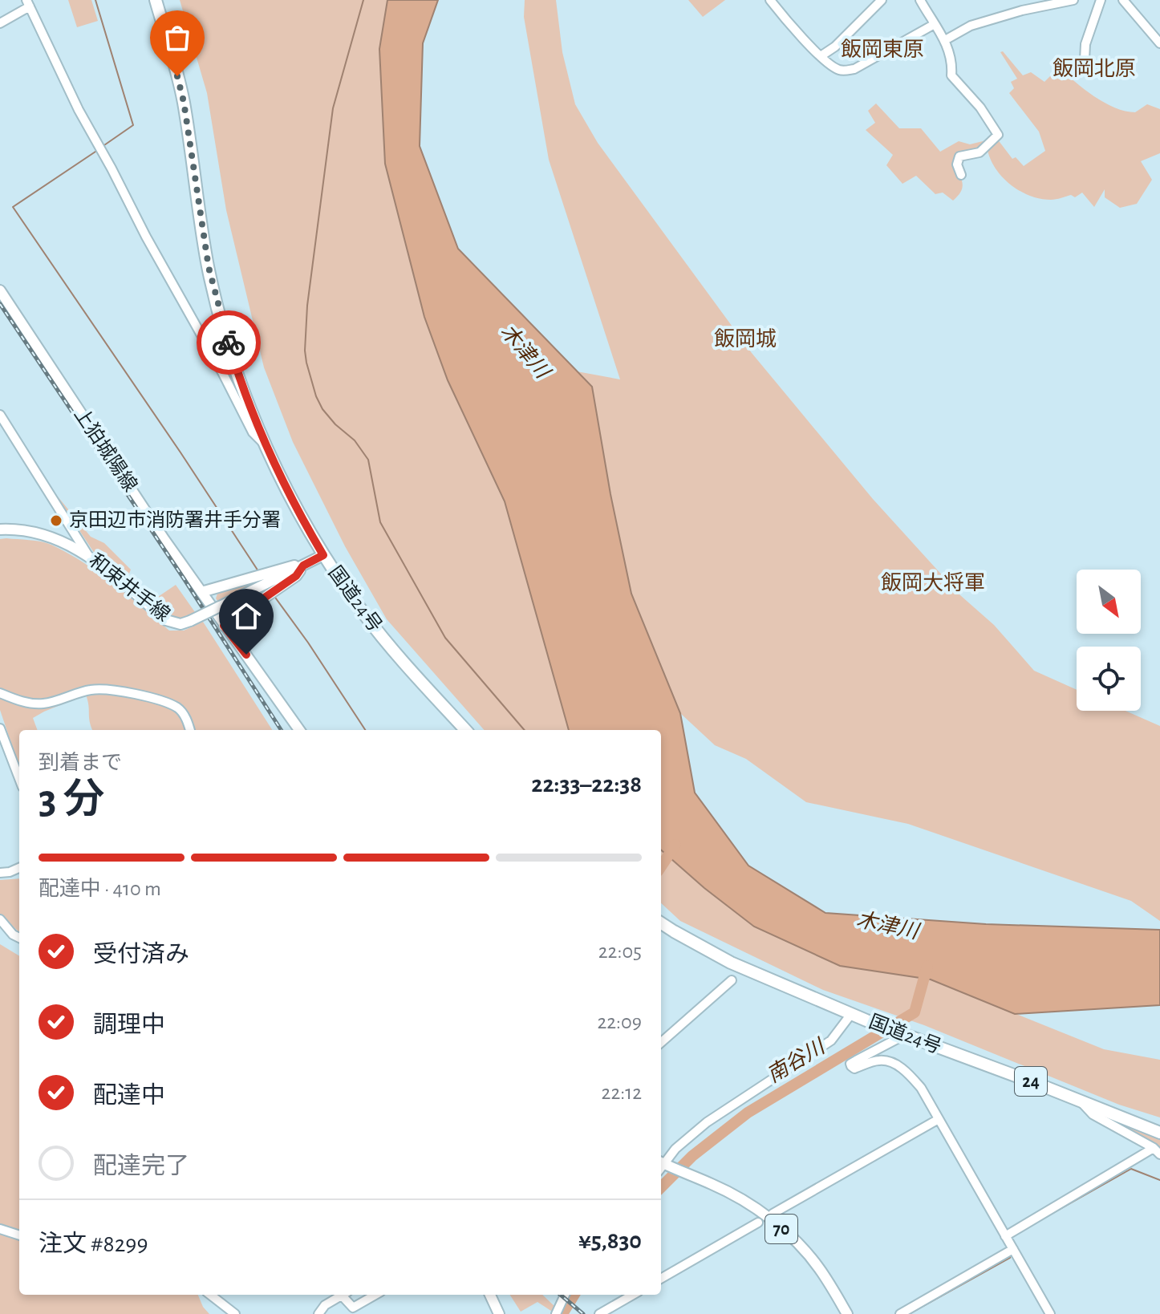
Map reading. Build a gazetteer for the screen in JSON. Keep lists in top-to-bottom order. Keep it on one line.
{"streets":{"highway":["国道24号","24"],"main road":["上狛城陽線","和束井手線","70"]},"crossings":[["和束井手線","国道24号"]],"districts":["飯岡東原","飯岡北原","飯岡城","飯岡大将軍"],"water":["木津川","南谷川"],"places":["京田辺市消防署井手分署"],"north":"bottom right","page":{"heading":["3 分","到着まで","22:33–22:38"],"panel":["注文 #8299","¥5,830"],"bar":"配達中 · 410 m","list":[["受付済み","22:05"],["調理中","22:09"],["配達中","22:12"],"配達完了"]}}
